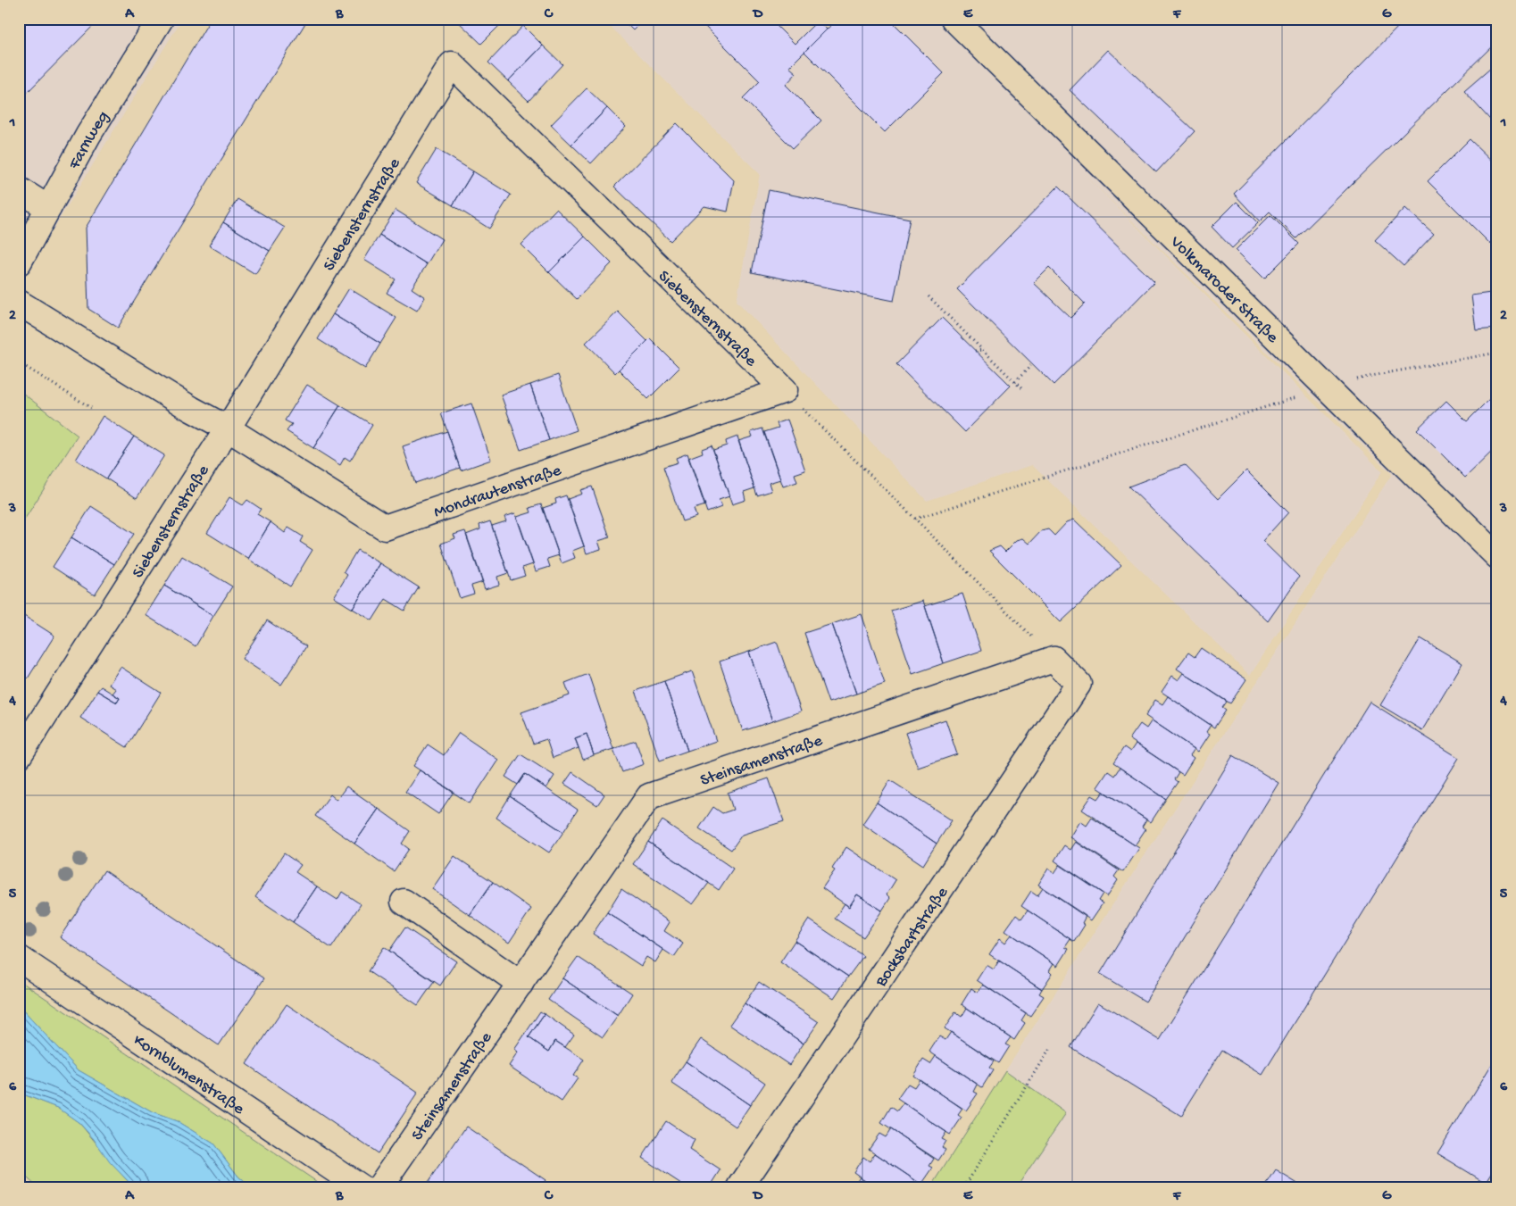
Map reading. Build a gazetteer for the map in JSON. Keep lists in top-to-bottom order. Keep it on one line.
{"streets":{"street":["Farnweg","Siebensternstraße","Volkmaroder Straße","Mondrautenstraße","Steinsamenstraße","Bocksbartstraße","Kornblumenstraße"]},"crossings":[["Siebensternstraße","Mondrautenstraße"],["Steinsamenstraße","Bocksbartstraße"]],"grid":{"columns":["A","B","C","D","E","F","G"],"rows":["1","2","3","4","5","6"]}}
